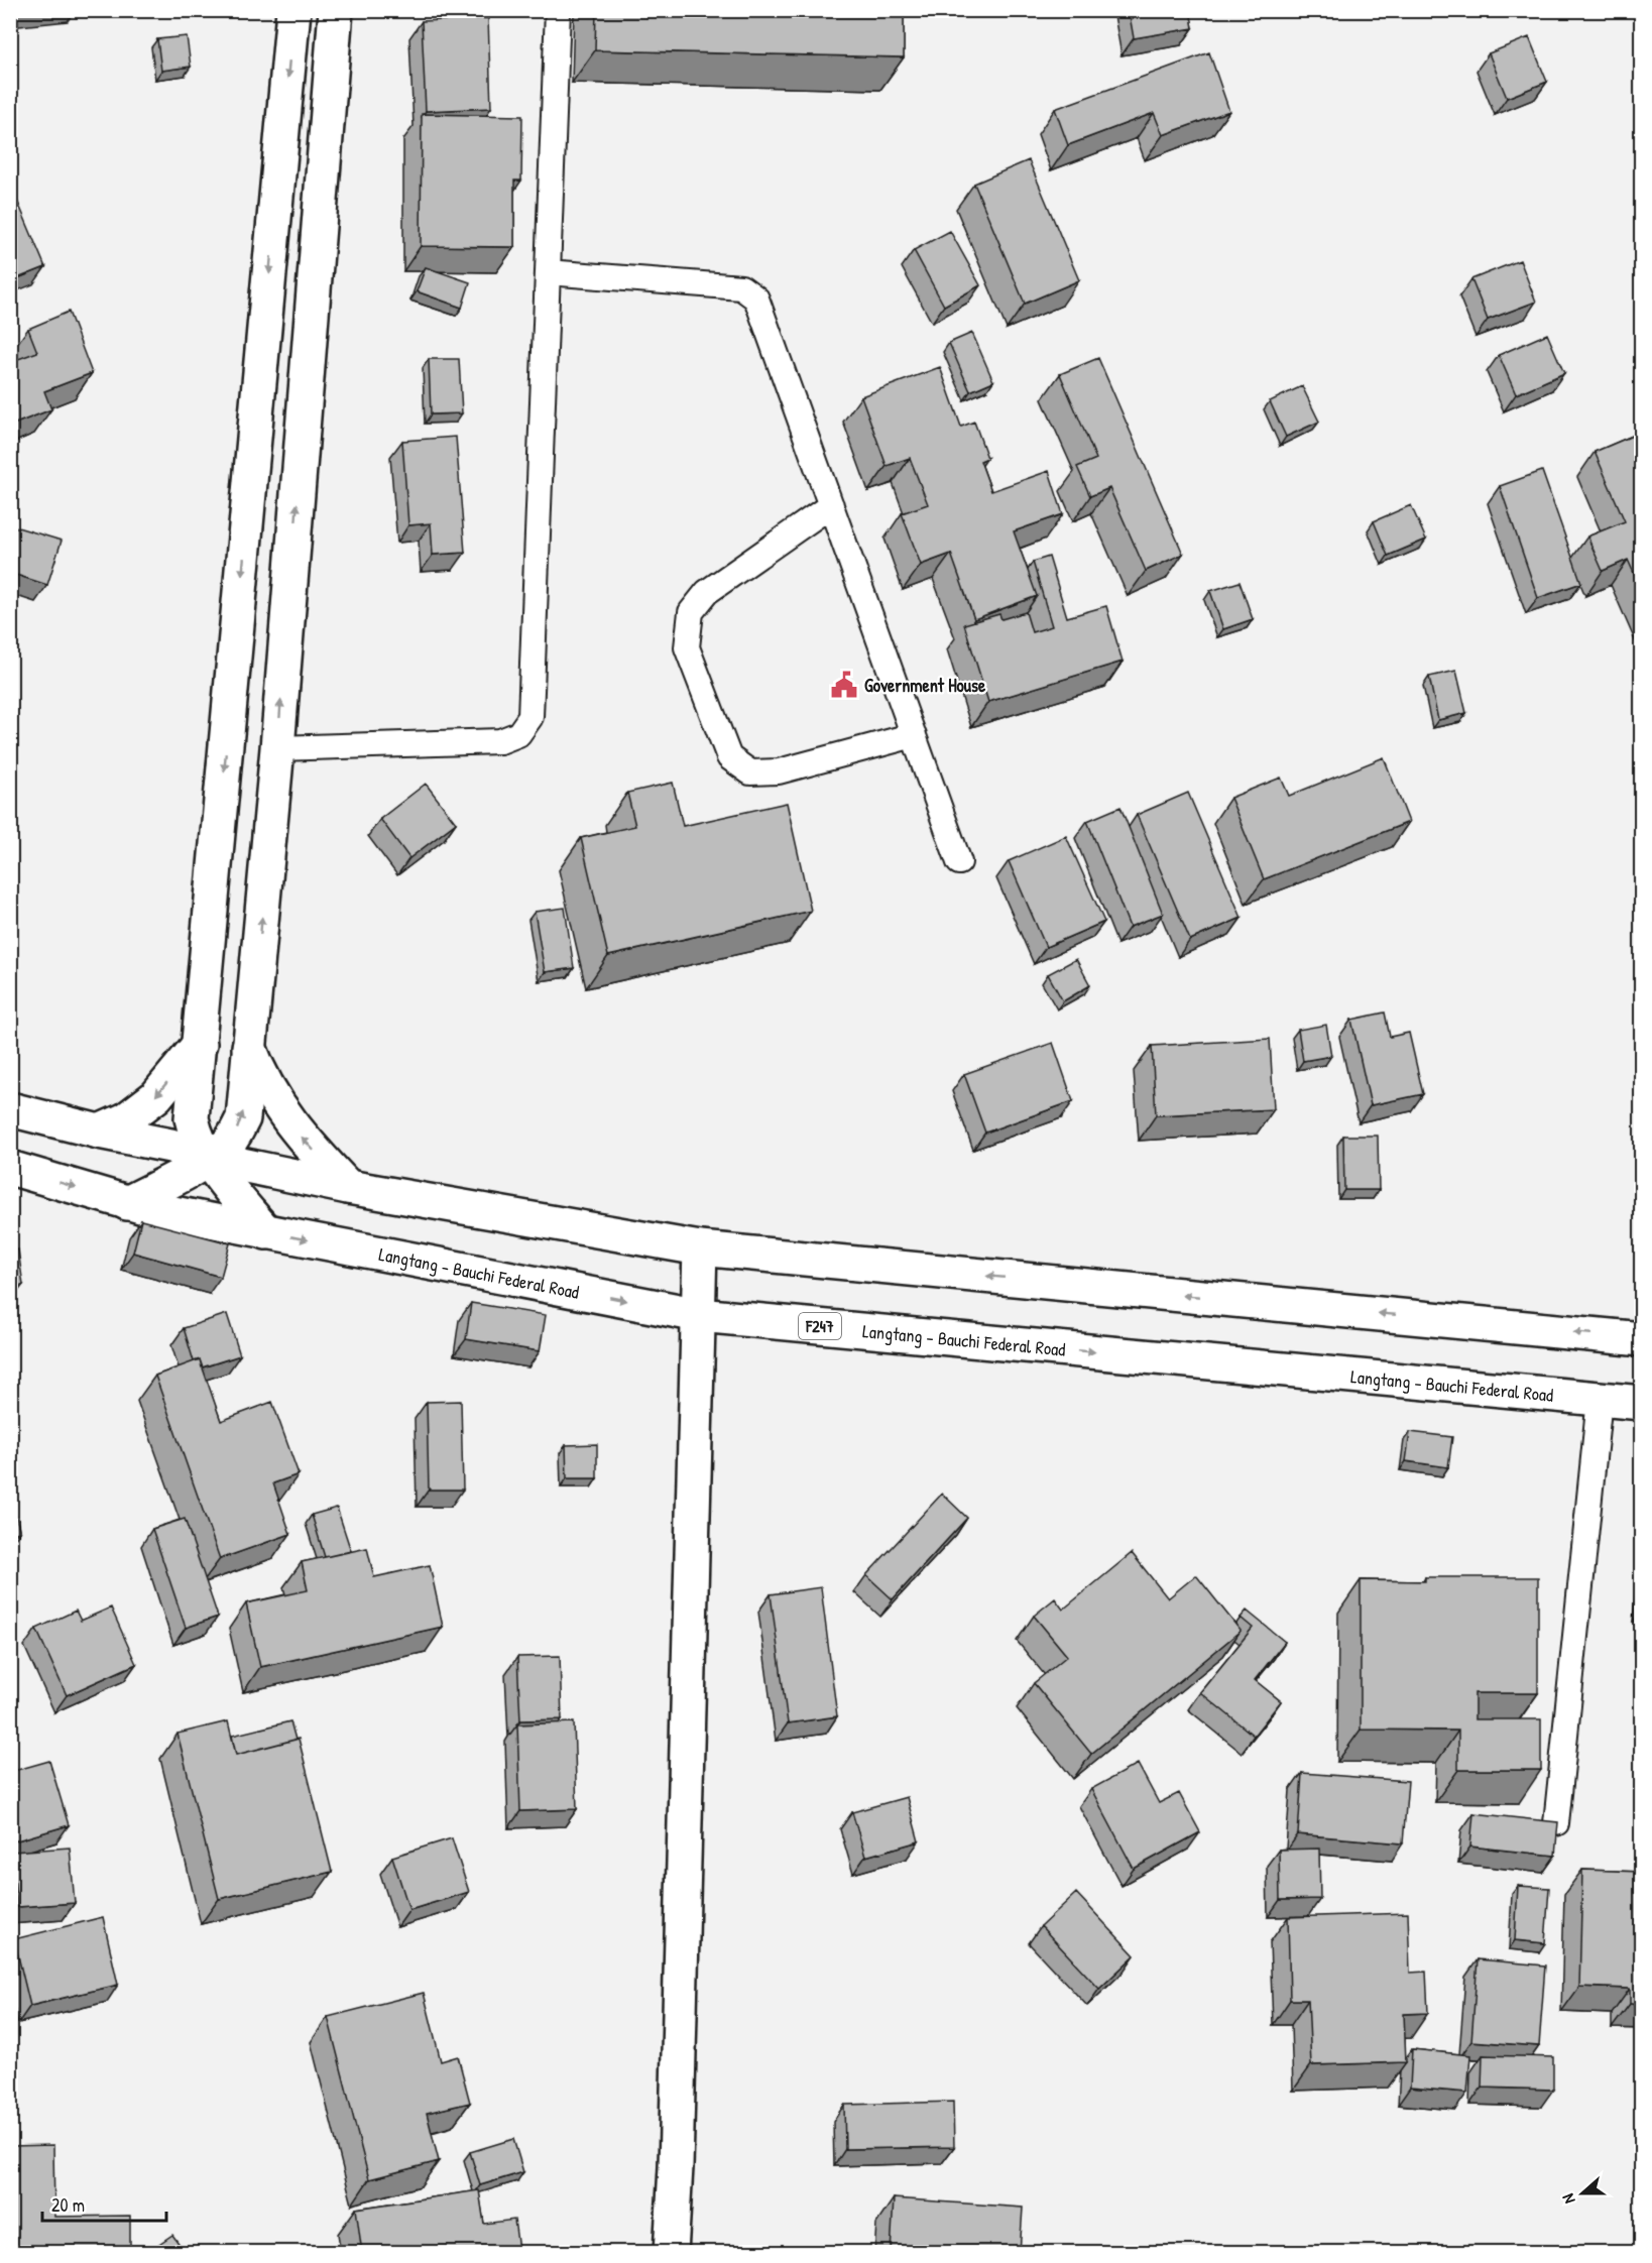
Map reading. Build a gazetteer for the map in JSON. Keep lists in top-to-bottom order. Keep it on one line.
{"streets":{"main road":["Langtang - Bauchi Federal Road","F247"]},"places":{"public building":["Government House"]},"scale_bar":"20 m","north":"left"}
